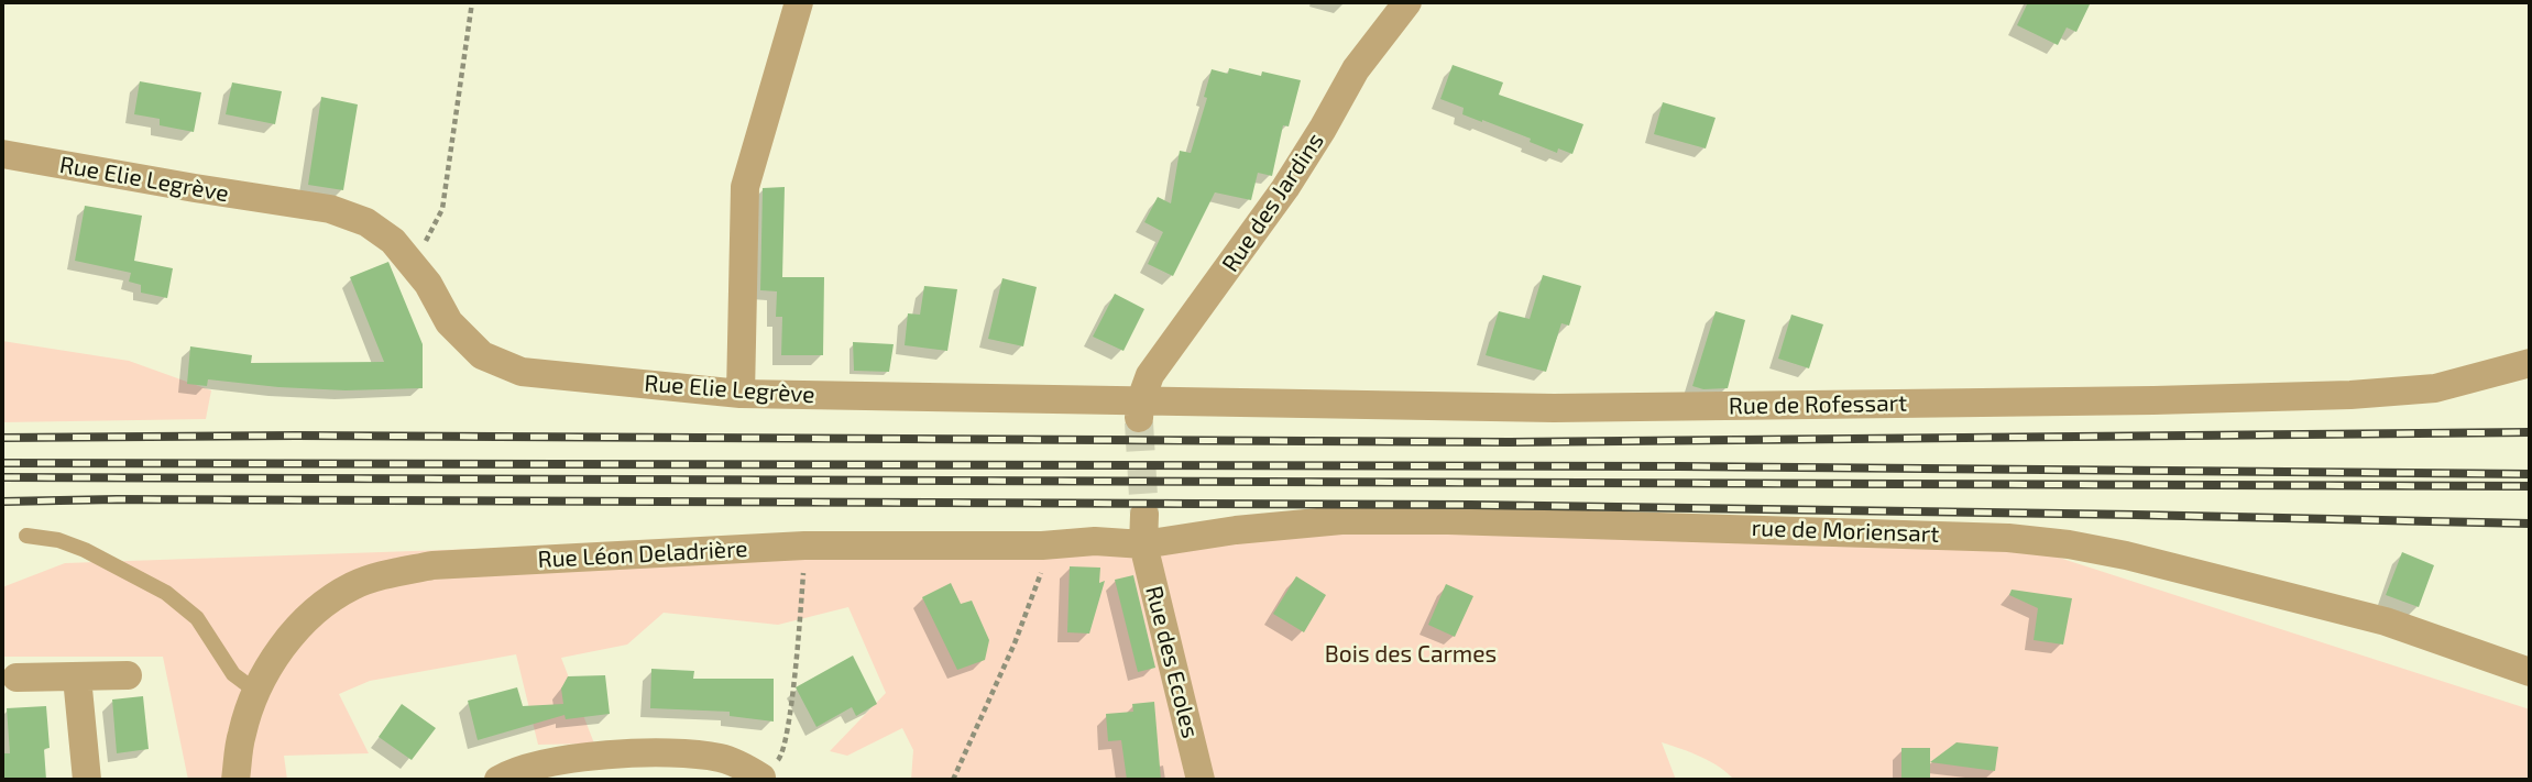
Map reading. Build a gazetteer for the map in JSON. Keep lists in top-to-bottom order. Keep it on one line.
{"streets":{"street":["Rue Elie Legrève","Rue des Jardins","Rue de Rofessart","rue de Moriensart","Rue Léon Deladrière","Rue des Ecoles"]},"crossings":[["Rue Elie Legrève","Rue de Rofessart"],["Rue des Jardins","Rue de Rofessart"],["rue de Moriensart","Rue Léon Deladrière"],["rue de Moriensart","Rue des Ecoles"],["Rue Léon Deladrière","Rue des Ecoles"]],"parks":["Bois des Carmes"]}
